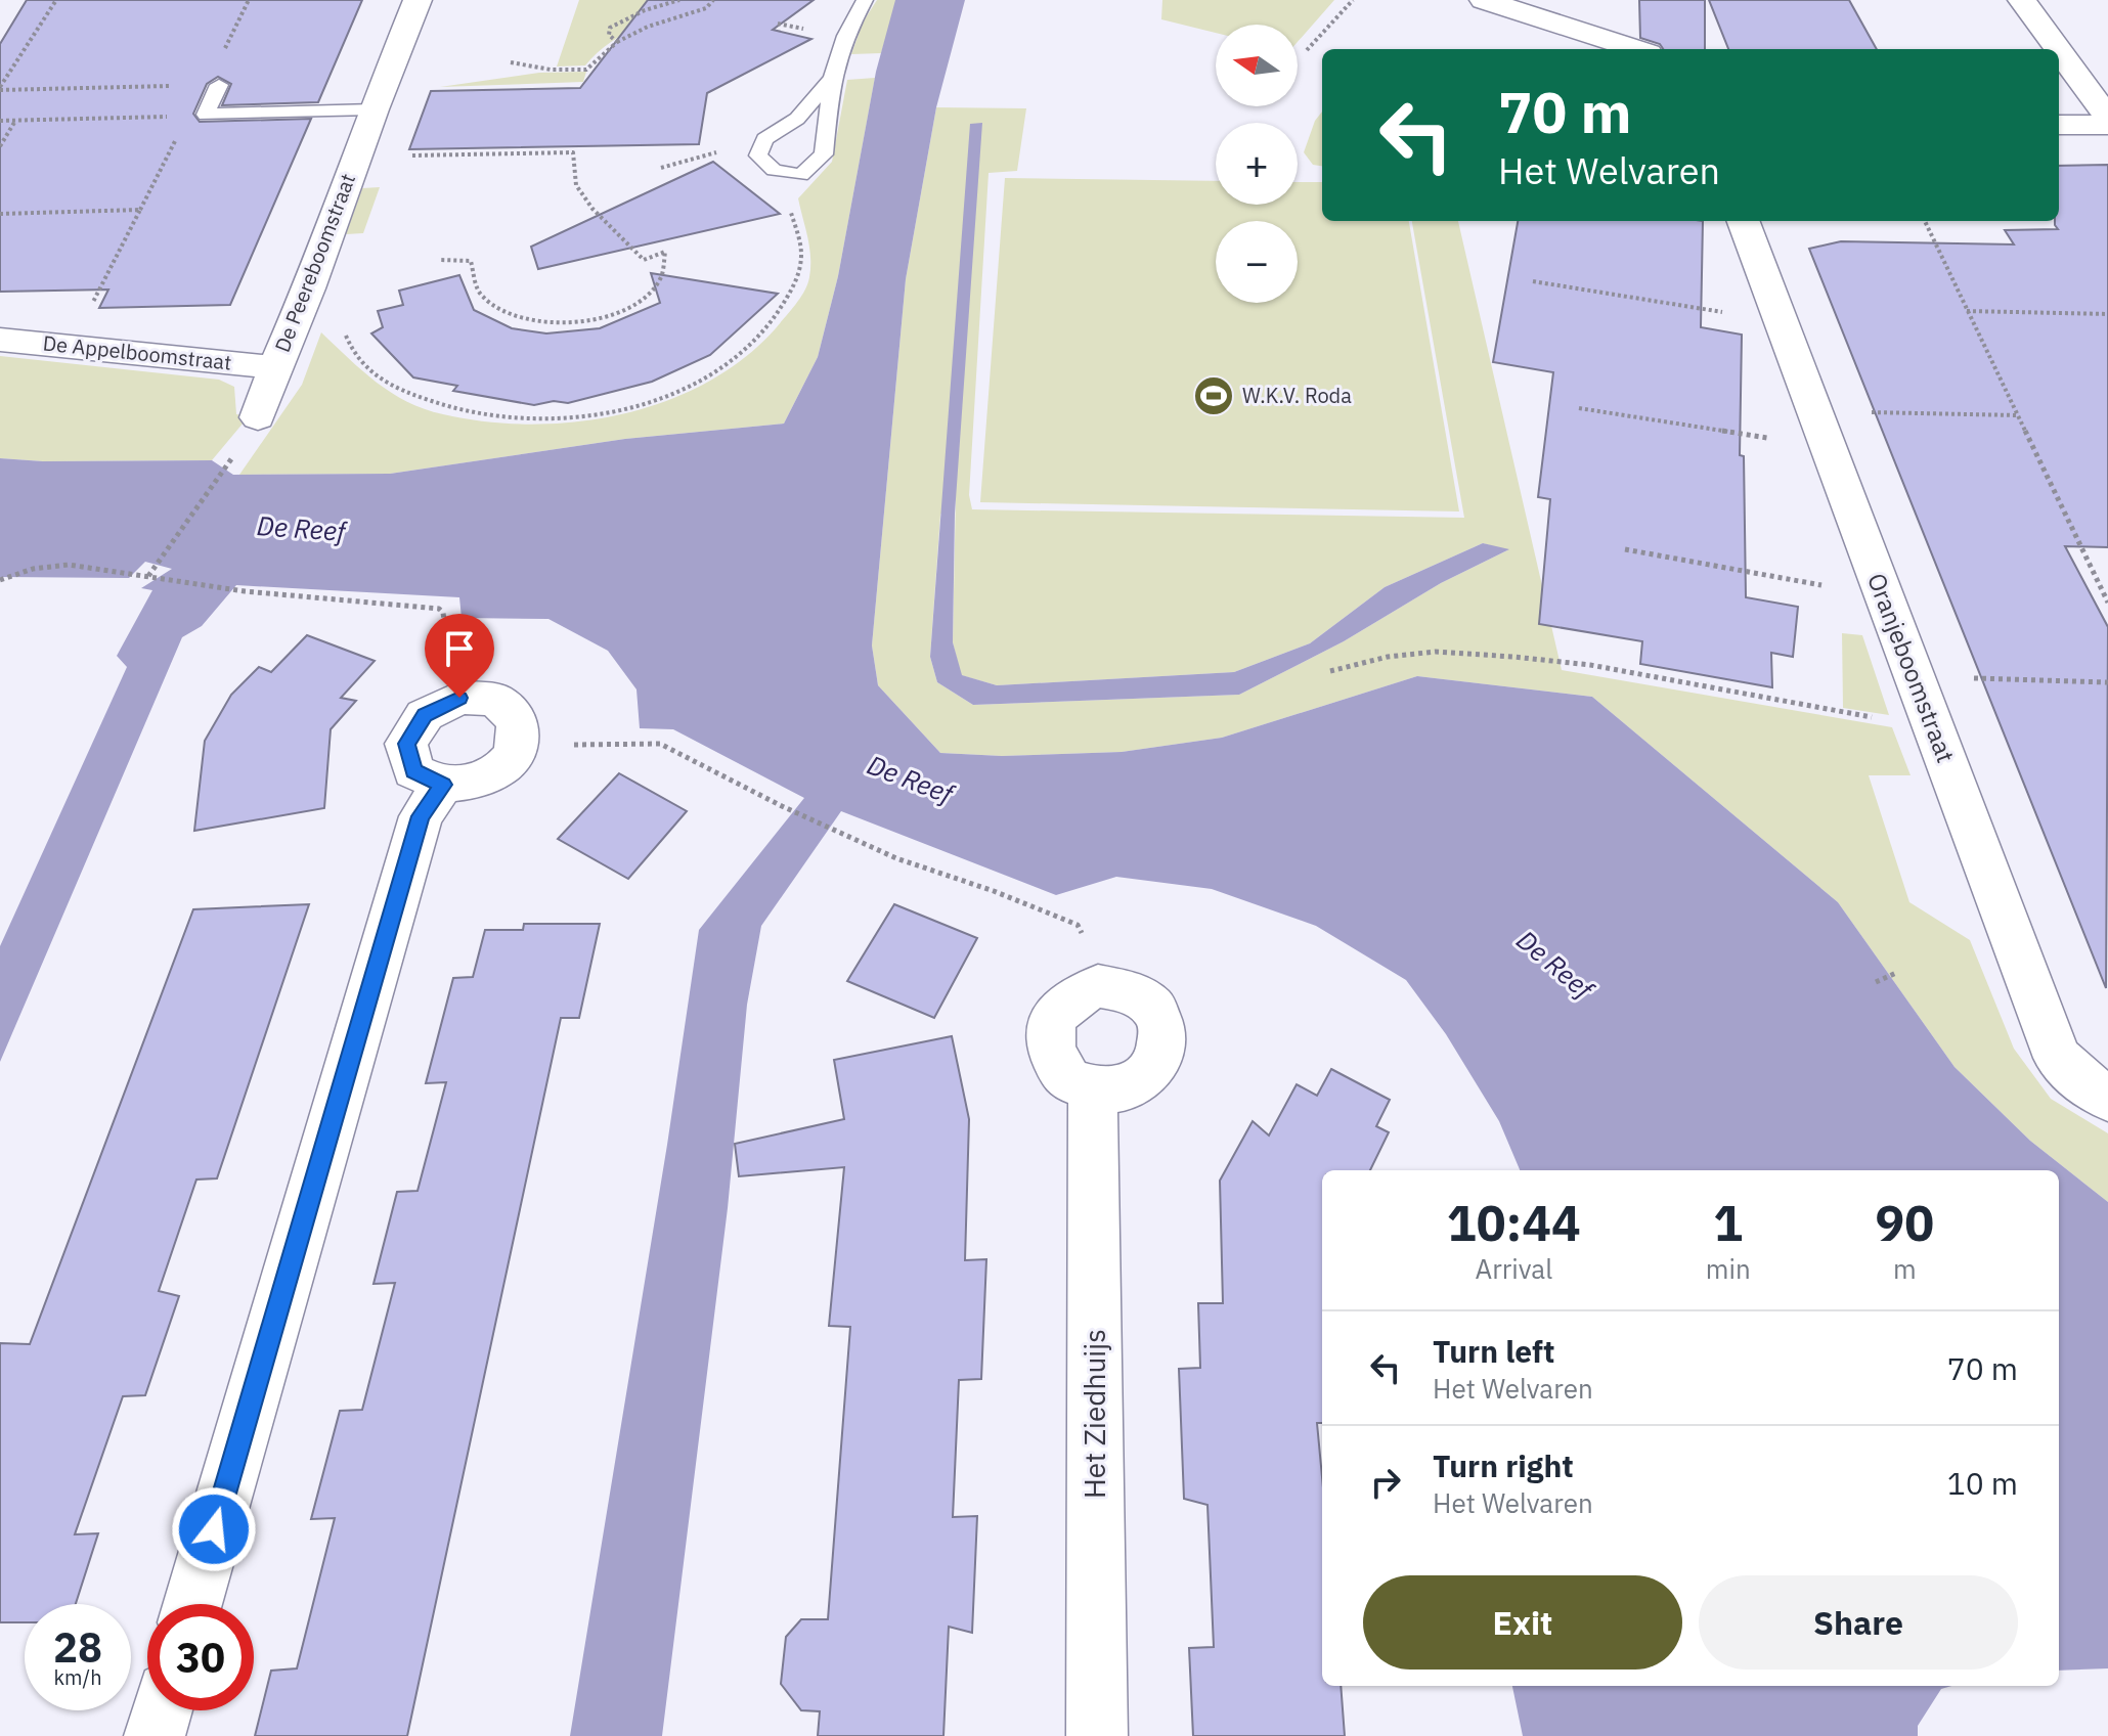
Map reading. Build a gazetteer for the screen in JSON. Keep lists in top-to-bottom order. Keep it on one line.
{"streets":{"street":["De Peereboomstraat","De Appelboomstraat","Oranjeboomstraat","Het Ziedhuijs"]},"crossings":[["De Peereboomstraat","De Appelboomstraat"]],"water":["De Reef"],"places":{"sports":["W.K.V. Roda"]},"north":"left","page":{"map_buttons":["+","−"],"turn":["70 m","Het Welvaren"],"eta":["10:44","Arrival","1","min","90","m"],"list":[{"name":"Turn left","note":"Het Welvaren","value":"70 m"},{"name":"Turn right","note":"Het Welvaren","value":"10 m"}],"buttons":["Exit","Share"],"speed":"28 km/h","limit":"30"}}
